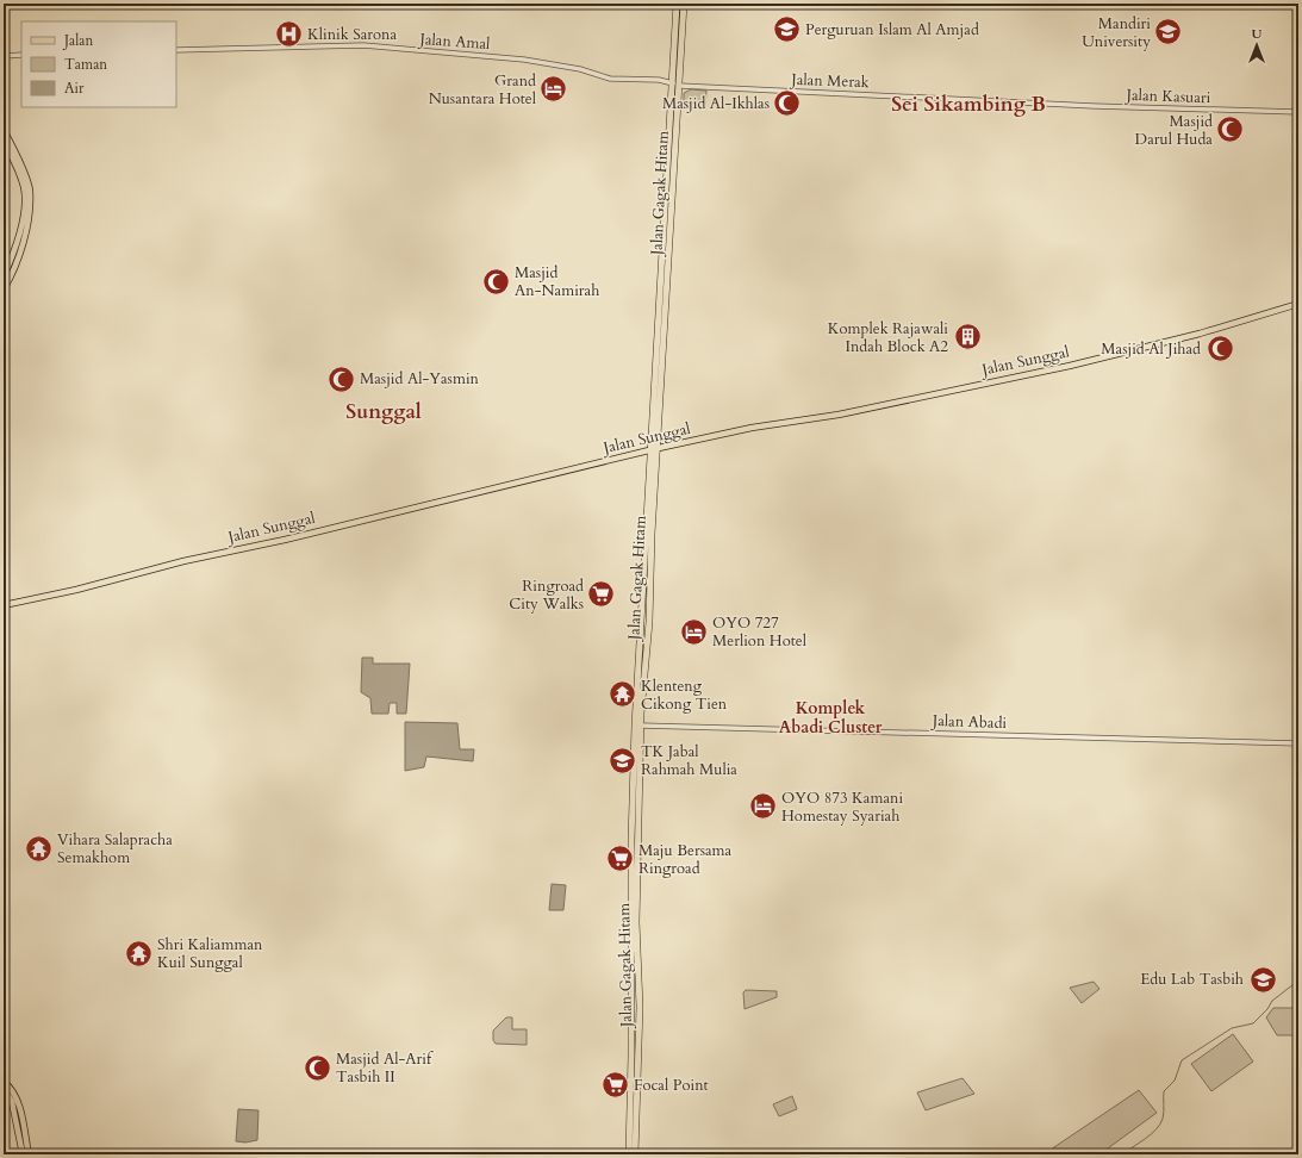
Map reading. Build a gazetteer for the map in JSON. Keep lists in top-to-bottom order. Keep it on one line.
{"streets":{"highway":["Jalan Gagak Hitam"],"main road":["Jalan Sunggal"],"street":["Jalan Amal","Jalan Merak","Jalan Kasuari","Jalan Abadi"]},"crossings":[["Jalan Amal","Jalan Gagak Hitam"],["Jalan Merak","Jalan Kasuari"],["Jalan Merak","Jalan Gagak Hitam"],["Jalan Gagak Hitam","Jalan Sunggal"],["Jalan Gagak Hitam","Jalan Abadi"]],"districts":["Sei Sikambing B","Sunggal","Komplek Abadi Cluster"],"places":{"school or university":["Perguruan Islam Al Amjad","Mandiri University","TK Jabal Rahmah Mulia","Edu Lab Tasbih"],"hospital":["Klinik Sarona"],"hotel":["Grand Nusantara Hotel","OYO 727 Merlion Hotel","OYO 873 Kamani Homestay Syariah"],"mosque":["Masjid Al-Ikhlas","Masjid Darul Huda","Masjid An-Namirah","Masjid Al Jihad","Masjid Al-Yasmin","Masjid Al-Arif Tasbih II"],"building":["Komplek Rajawali Indah Block A2"],"supermarket":["Ringroad City Walks","Maju Bersama Ringroad","Focal Point"],"temple":["Klenteng Cikong Tien","Vihara Salapracha Semakhom","Shri Kaliamman Kuil Sunggal"]},"legend":["Jalan","Taman","Air"],"north":"top"}
